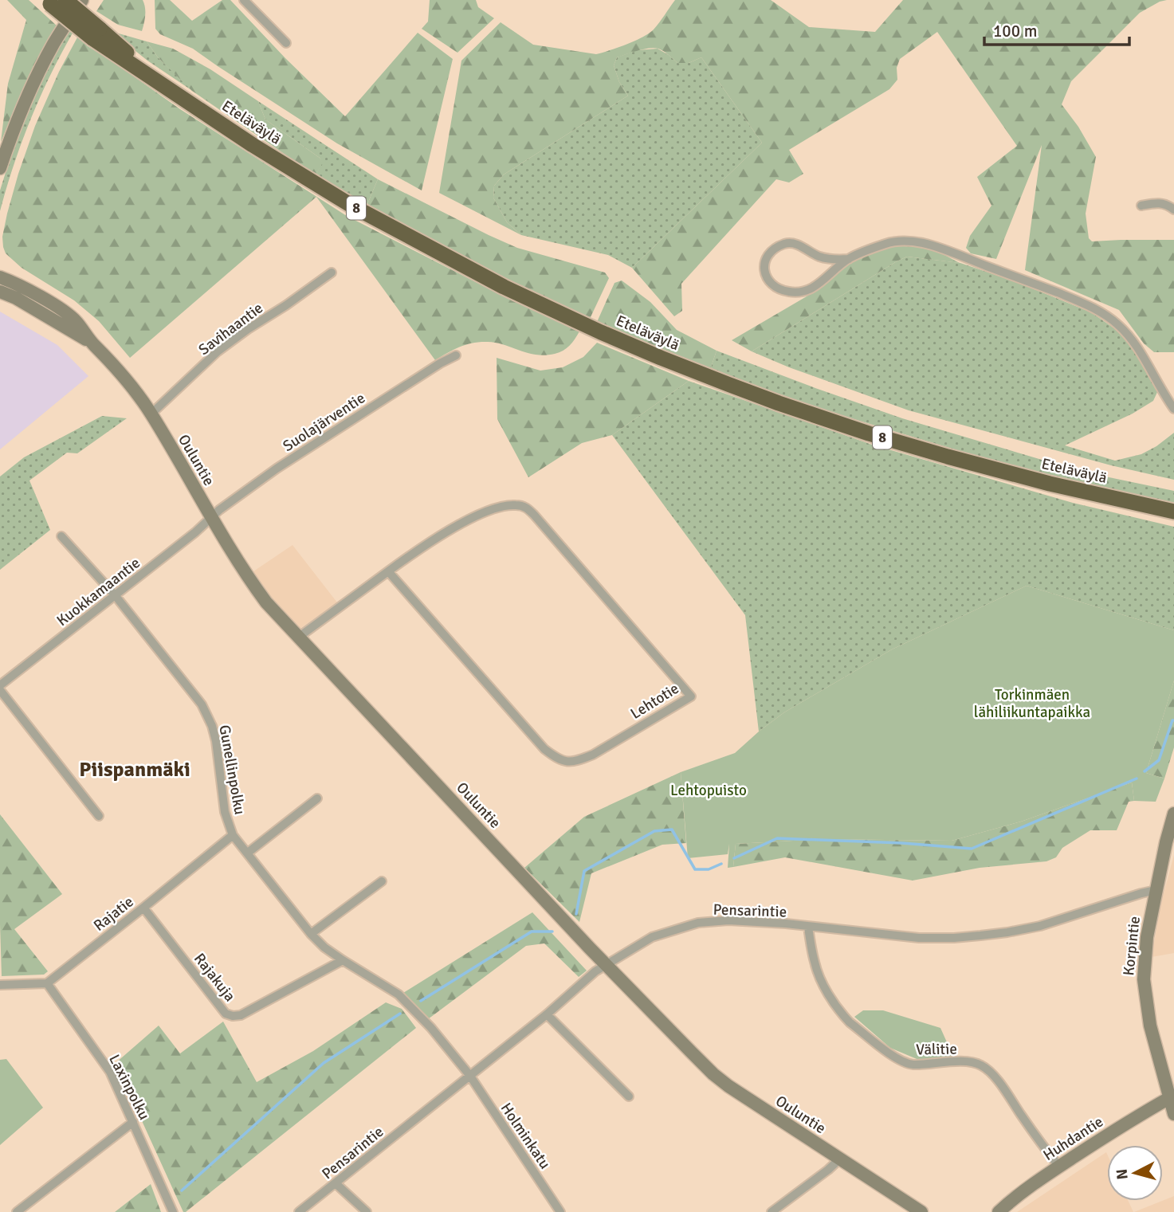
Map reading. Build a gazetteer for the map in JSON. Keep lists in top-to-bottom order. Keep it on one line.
{"streets":{"highway":["Eteläväylä","8"],"main road":["Ouluntie","Korpintie","Huhdantie"],"street":["Savihaantie","Suolajärventie","Kuokkamaantie","Lehtotie","Gunellinpolku","Pensarintie","Rajatie","Rajakuja","Välitie","Laxinpolku","Holminkatu"]},"crossings":[["Savihaantie","Ouluntie"],["Suolajärventie","Ouluntie"],["Suolajärventie","Kuokkamaantie"],["Ouluntie","Kuokkamaantie"],["Ouluntie","Lehtotie"],["Ouluntie","Pensarintie"],["Kuokkamaantie","Gunellinpolku"],["Gunellinpolku","Pensarintie"],["Gunellinpolku","Rajatie"],["Gunellinpolku","Rajakuja"],["Gunellinpolku","Holminkatu"],["Pensarintie","Korpintie"],["Pensarintie","Välitie"],["Pensarintie","Holminkatu"],["Rajatie","Rajakuja"],["Rajatie","Laxinpolku"],["Korpintie","Huhdantie"],["Välitie","Huhdantie"]],"districts":["Piispanmäki"],"parks":["Torkinmäen lähiliikuntapaikka","Lehtopuisto"],"scale_bar":"100 m","north":"left"}
